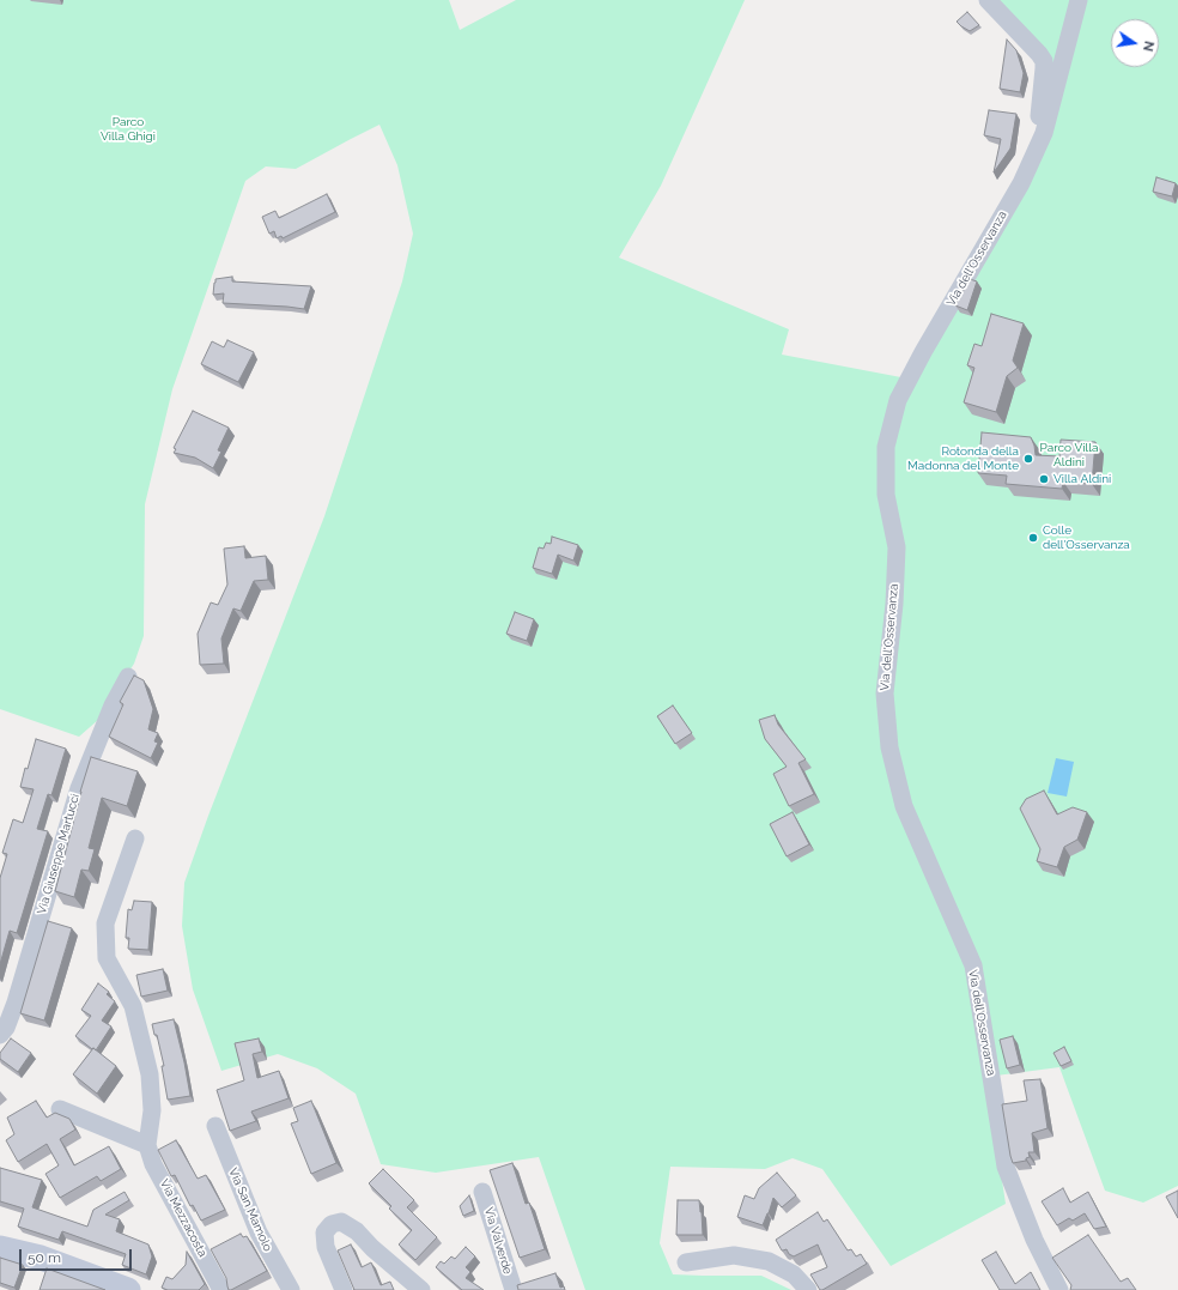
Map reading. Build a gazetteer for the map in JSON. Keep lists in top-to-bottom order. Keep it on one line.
{"streets":{"street":["Via dell'Osservanza","Via Giuseppe Martucci","Via San Mamolo","Via Mezzacosta","Via Valverde"]},"parks":["Parco Villa Ghigi","Parco Villa Aldini"],"places":["Rotonda della Madonna del Monte","Villa Aldini","Colle dell'Osservanza"],"scale_bar":"50 m","north":"right"}
